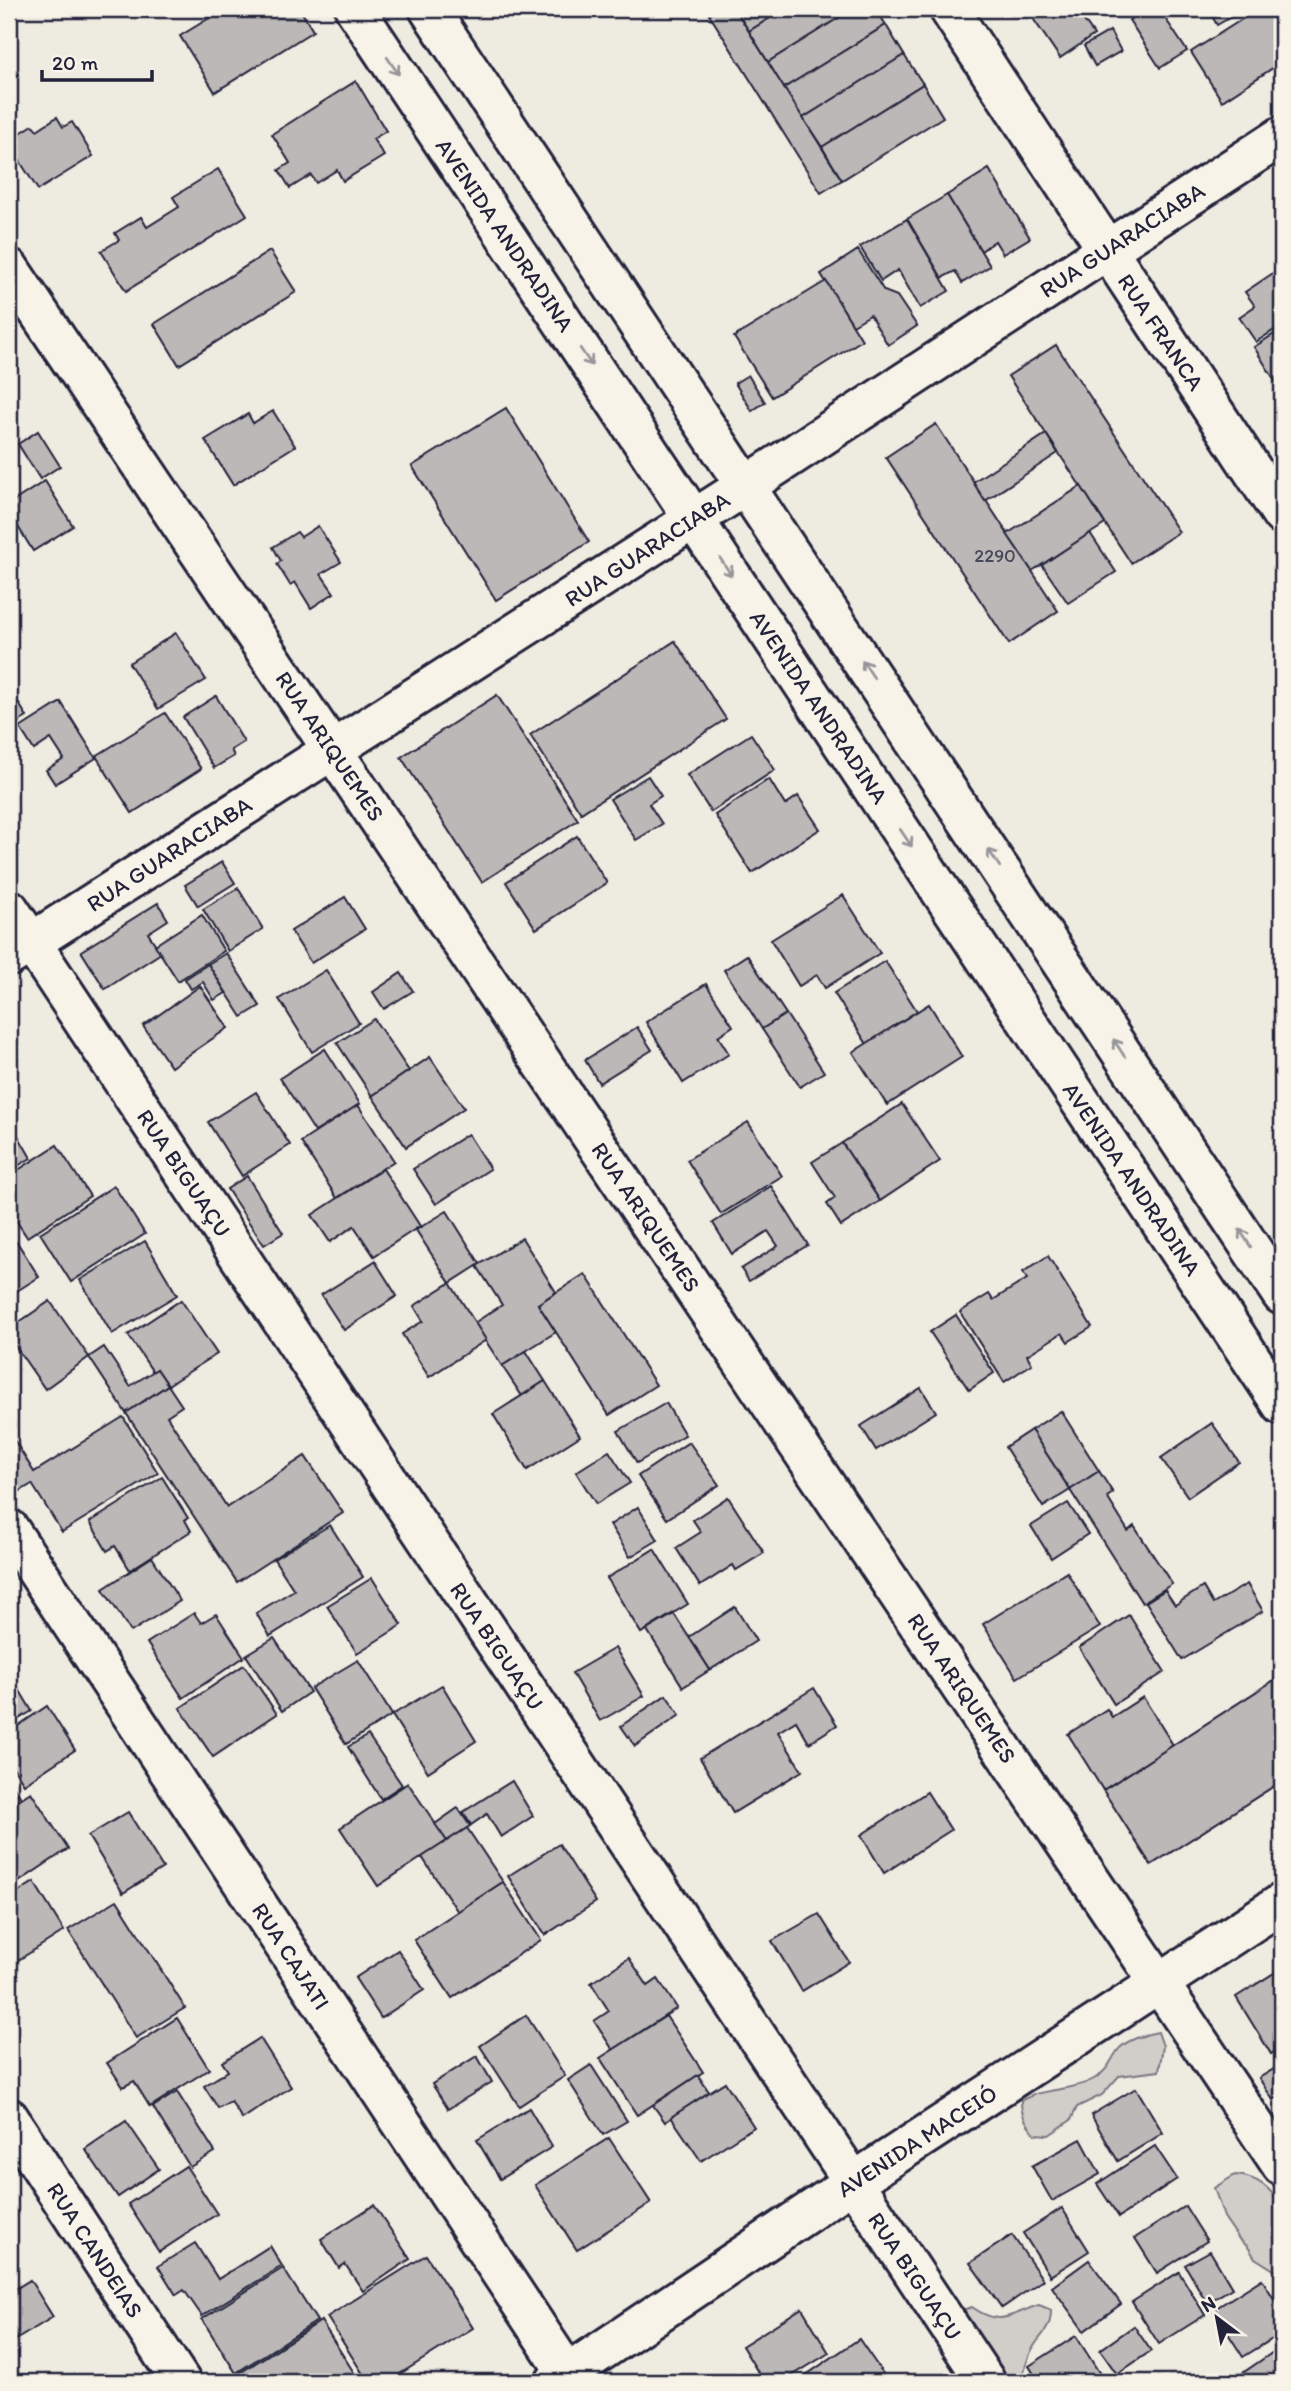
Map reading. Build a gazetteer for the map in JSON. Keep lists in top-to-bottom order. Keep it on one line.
{"streets":{"street":["AVENIDA ANDRADINA","RUA GUARACIABA","RUA FRANCA","RUA ARIQUEMES","RUA BIGUAÇU","RUA CAJATI","AVENIDA MACEIÓ","RUA CANDEIAS"]},"crossings":[["AVENIDA ANDRADINA","RUA GUARACIABA"],["RUA GUARACIABA","RUA FRANCA"],["RUA GUARACIABA","RUA ARIQUEMES"],["RUA GUARACIABA","RUA BIGUAÇU"],["RUA ARIQUEMES","AVENIDA MACEIÓ"],["RUA BIGUAÇU","AVENIDA MACEIÓ"],["RUA CAJATI","AVENIDA MACEIÓ"]],"house_numbers":["2290"],"scale_bar":"20 m","north":"top left"}
